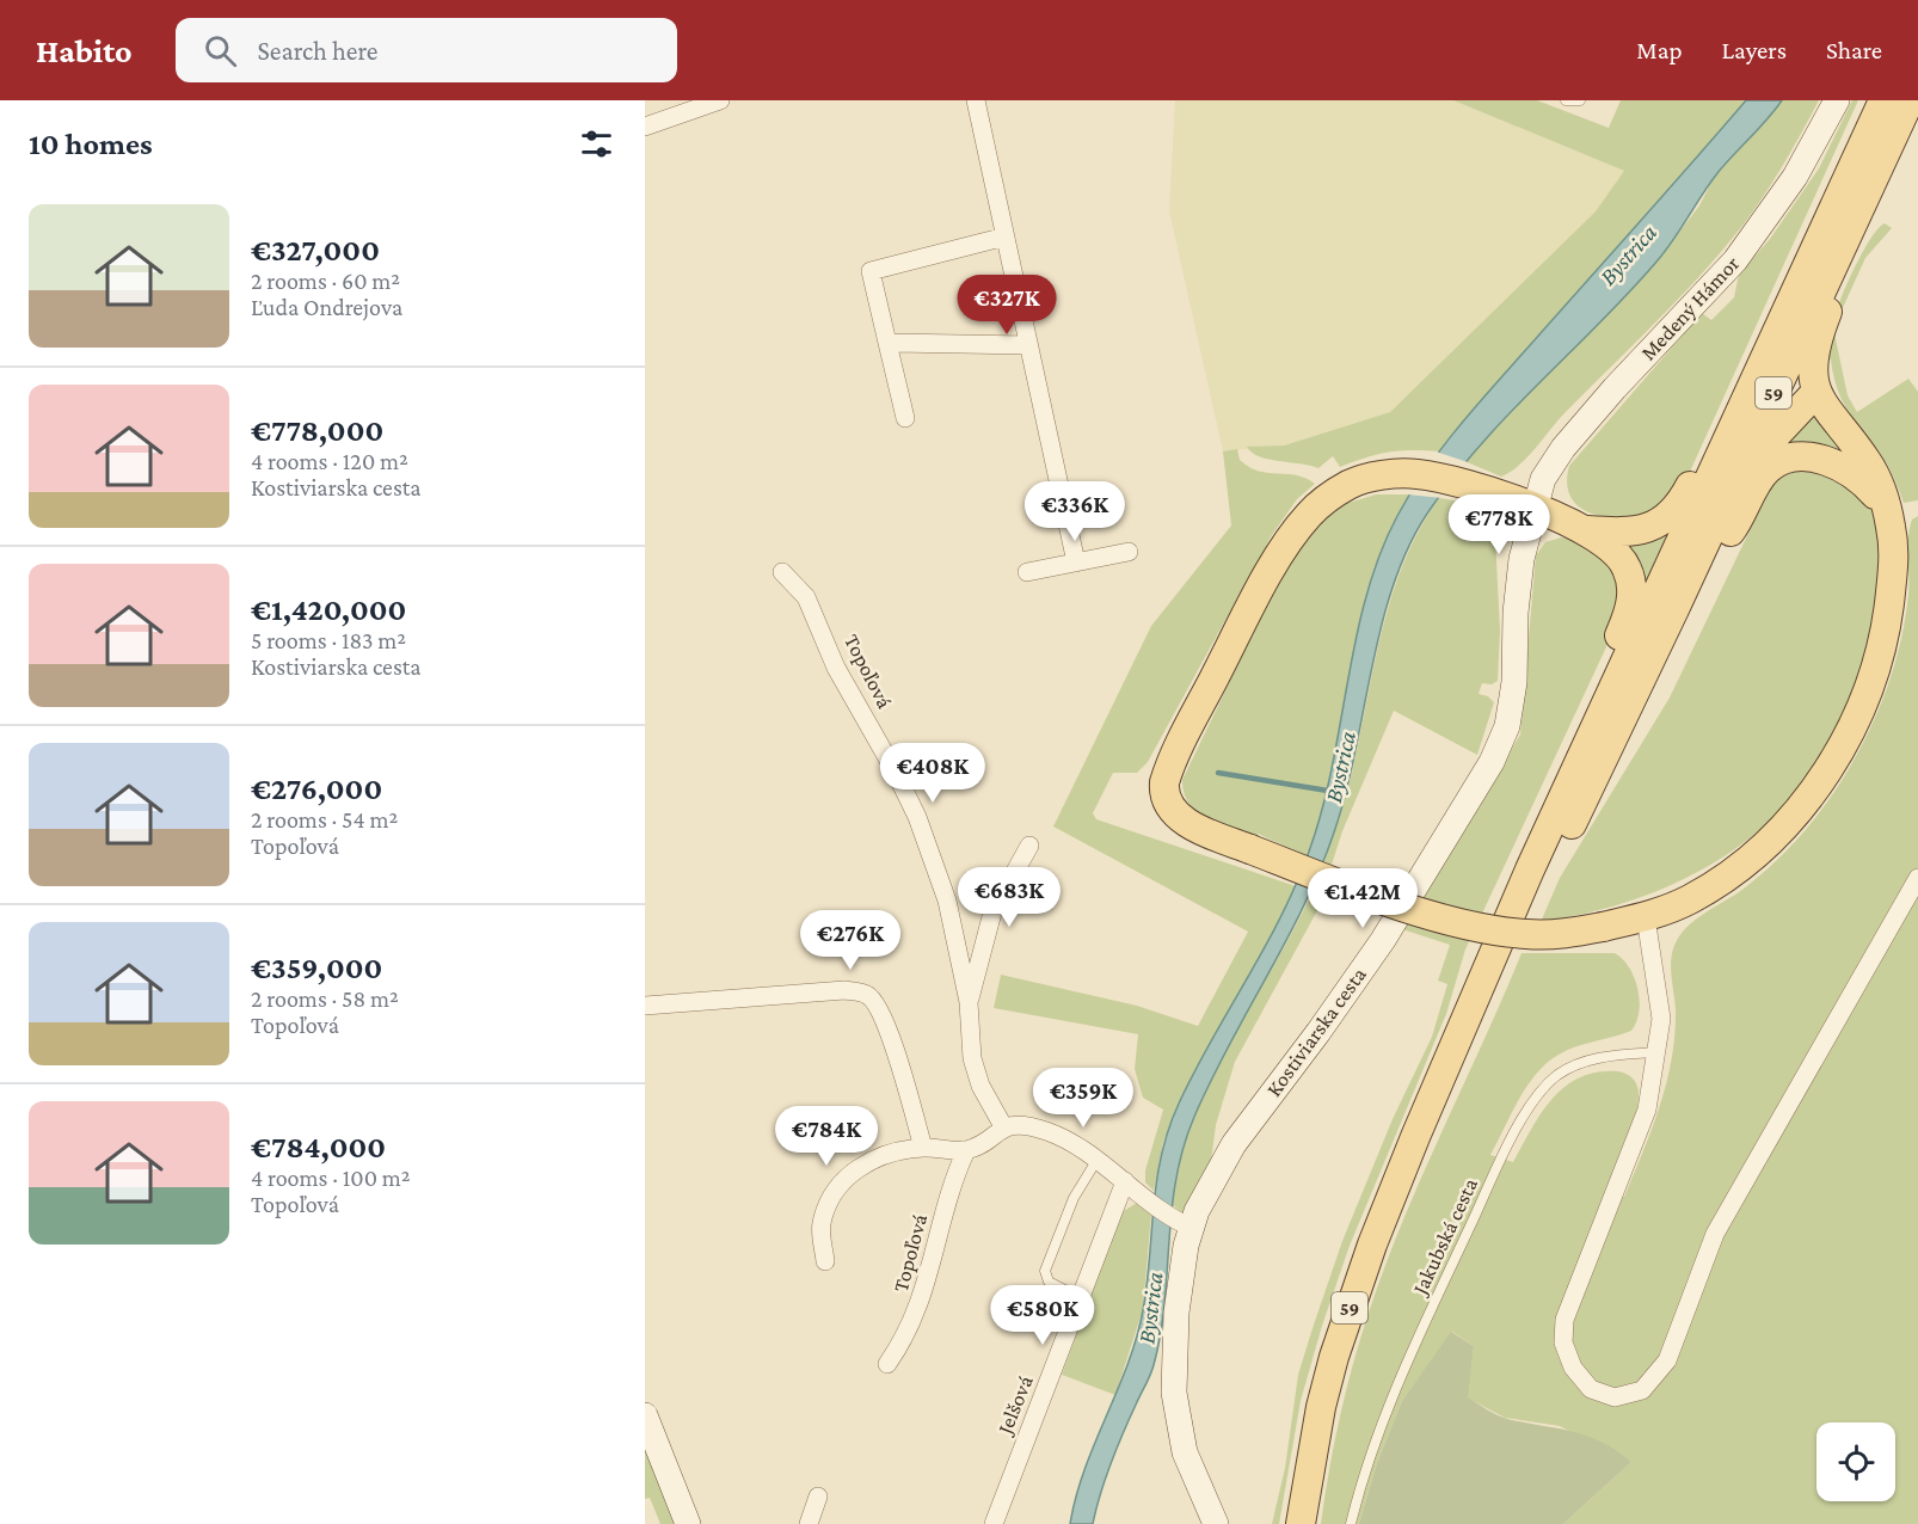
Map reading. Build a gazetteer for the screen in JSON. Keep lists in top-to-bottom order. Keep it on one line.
{"streets":{"main road":["59"],"street":["Medený Hámor","Topoľová","Kostiviarska cesta","Jelšová"],"lane":["Jakubská cesta"]},"crossings":[["Medený Hámor","Kostiviarska cesta"]],"water":["Bystrica"],"page":{"header":"Habito","search":"Search here","nav":["Map","Layers","Share"],"heading":"10 homes","list":[{"name":"€327,000","note":"2 rooms · 60 m² · Ľuda Ondrejova"},{"name":"€778,000","note":"4 rooms · 120 m² · Kostiviarska cesta"},{"name":"€1,420,000","note":"5 rooms · 183 m² · Kostiviarska cesta"},{"name":"€276,000","note":"2 rooms · 54 m² · Topoľová"},{"name":"€359,000","note":"2 rooms · 58 m² · Topoľová"},{"name":"€784,000","note":"4 rooms · 100 m² · Topoľová"}],"price":["€327K","€336K","€778K","€408K","€683K","€1.42M","€276K","€359K","€784K","€580K"]}}
